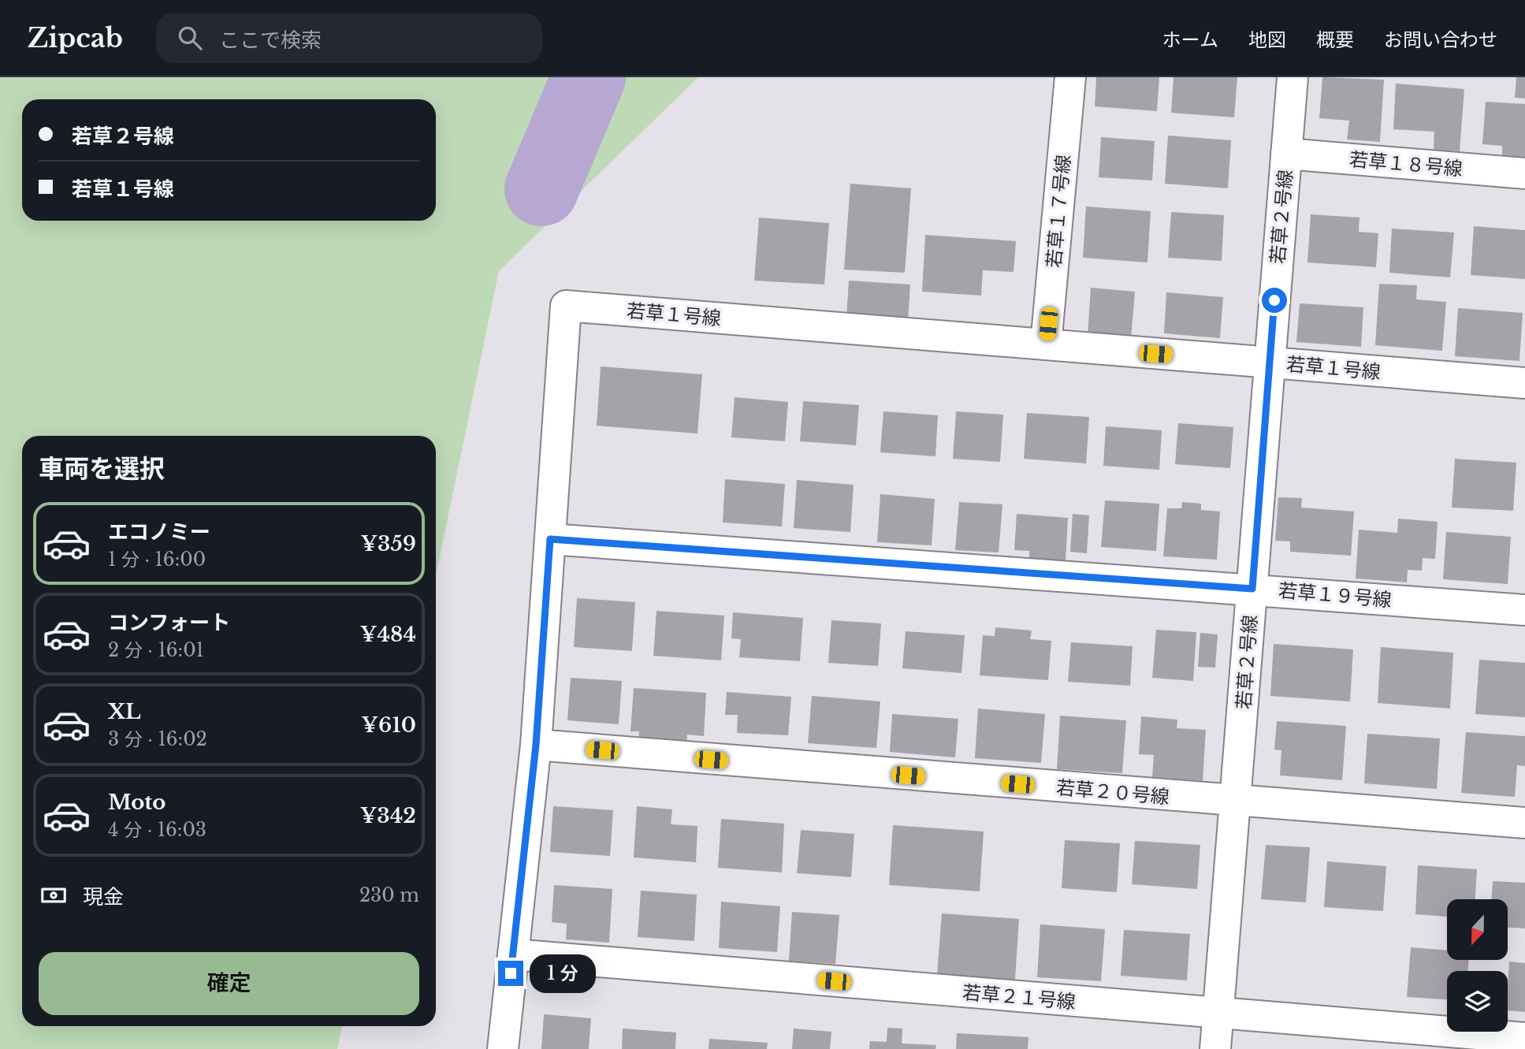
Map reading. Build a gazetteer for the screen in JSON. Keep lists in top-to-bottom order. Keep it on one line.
{"streets":{"street":["若草１８号線","若草１７号線","若草２号線","若草１号線","若草１９号線","若草２０号線","若草２１号線"]},"crossings":[["若草１８号線","若草２号線"],["若草１７号線","若草１号線"],["若草２号線","若草１号線"],["若草２号線","若草１９号線"],["若草２号線","若草２０号線"],["若草２号線","若草２１号線"],["若草１号線","若草１９号線"],["若草１号線","若草２０号線"],["若草１号線","若草２１号線"]],"north":"bottom","page":{"header":"Zipcab","search":"ここで検索","nav":["ホーム","地図","概要","お問い合わせ"],"banner":["若草２号線","若草１号線"],"heading":"車両を選択","list":[{"name":"エコノミー","note":"1 分 · 16:00","value":"¥359"},{"name":"コンフォート","note":"2 分 · 16:01","value":"¥484"},{"name":"XL","note":"3 分 · 16:02","value":"¥610"},{"name":"Moto","note":"4 分 · 16:03","value":"¥342"}],"pay":["現金","230 m"],"buttons":"確定","bubble":"1 分"}}
